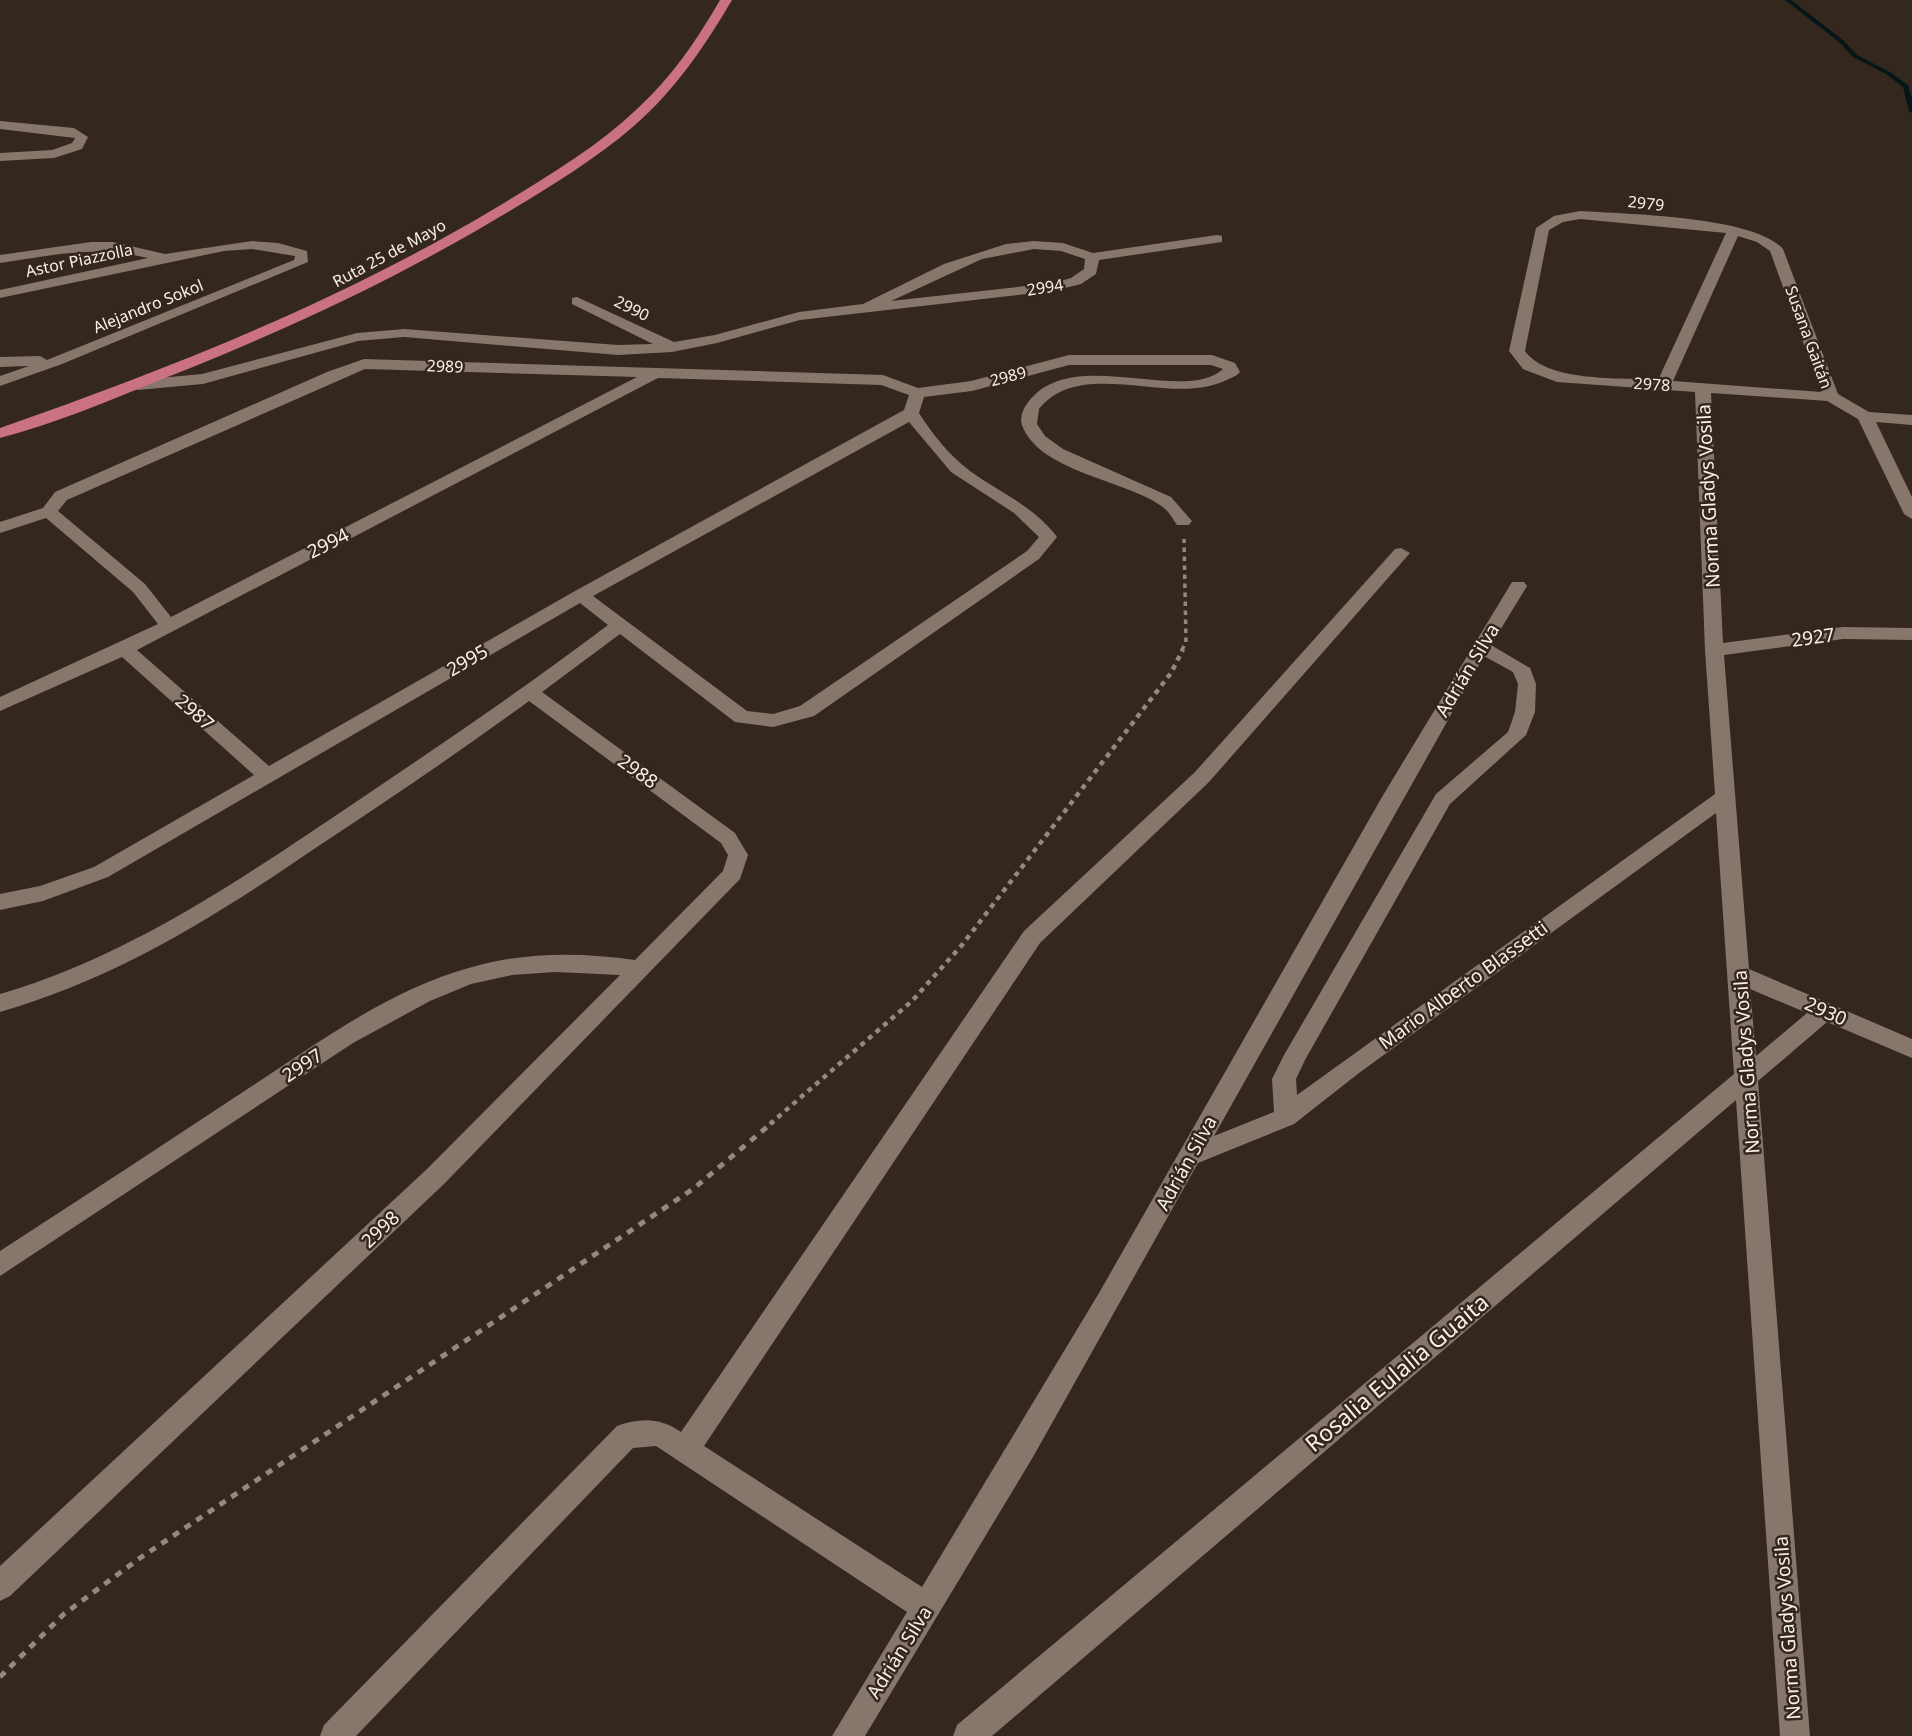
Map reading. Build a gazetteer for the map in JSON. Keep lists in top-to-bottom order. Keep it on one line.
{"streets":{"main road":["Ruta 25 de Mayo"],"street":["2979","Astor Piazzolla","2994","Alejandro Sokol","2990","Susana Gaitán","2989","2978","Norma Gladys Vosila","2927","2995","Adrián Silva","2987","2988","Mario Alberto Blassetti","2930","2997","2998","Rosalia Eulalia Guaita"]},"crossings":[["2979","Susana Gaitán"],["2979","2978"],["Ruta 25 de Mayo","2994"],["Astor Piazzolla","Alejandro Sokol"],["2994","2990"],["2994","2989"],["2994","2987"],["Susana Gaitán","2978"],["2978","Norma Gladys Vosila"],["Norma Gladys Vosila","2927"],["Norma Gladys Vosila","Mario Alberto Blassetti"],["Norma Gladys Vosila","2930"],["Norma Gladys Vosila","Rosalia Eulalia Guaita"],["2995","2987"],["Adrián Silva","Mario Alberto Blassetti"],["2988","2998"],["2930","Rosalia Eulalia Guaita"],["2997","2998"]]}
